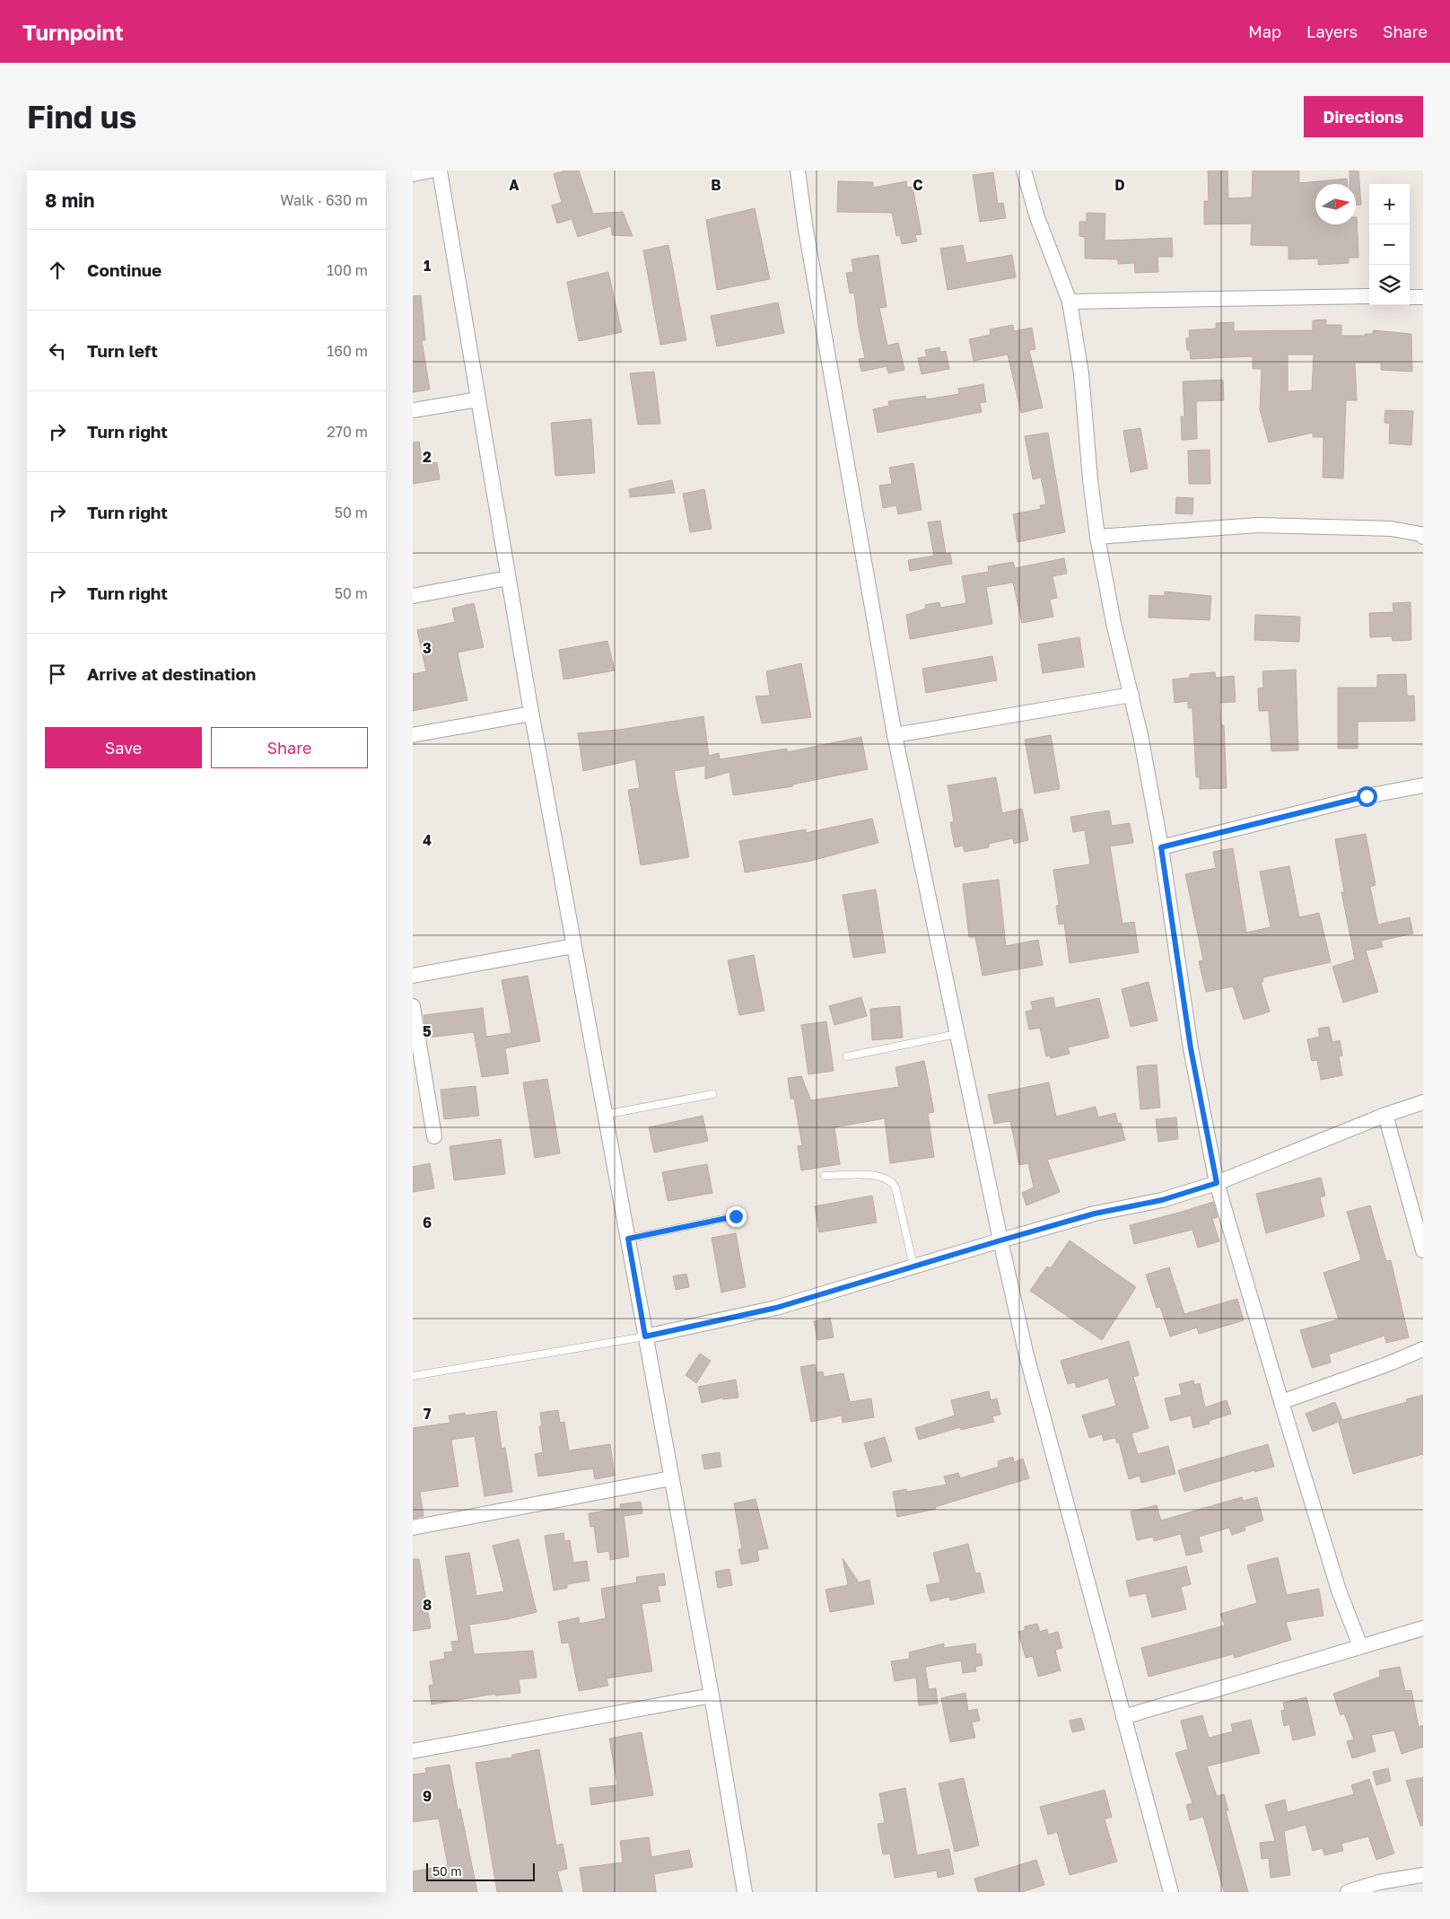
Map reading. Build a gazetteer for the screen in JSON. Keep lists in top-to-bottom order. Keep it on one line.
{"scale_bar":"50 m","north":"right","page":{"header":"Turnpoint","nav":["Map","Layers","Share"],"buttons":["Directions",["Save","Share"]],"title":"Find us","heading":["8 min","Walk · 630 m"],"map_buttons":["+","−"],"list":[["Continue","100 m"],["Turn left","160 m"],["Turn right","270 m"],["Turn right","50 m"],["Turn right","50 m"],"Arrive at destination"],"scale":"50 m"},"grid":{"columns":["A","B","C","D"],"rows":["1","2","3","4","5","6","7","8","9"]}}
